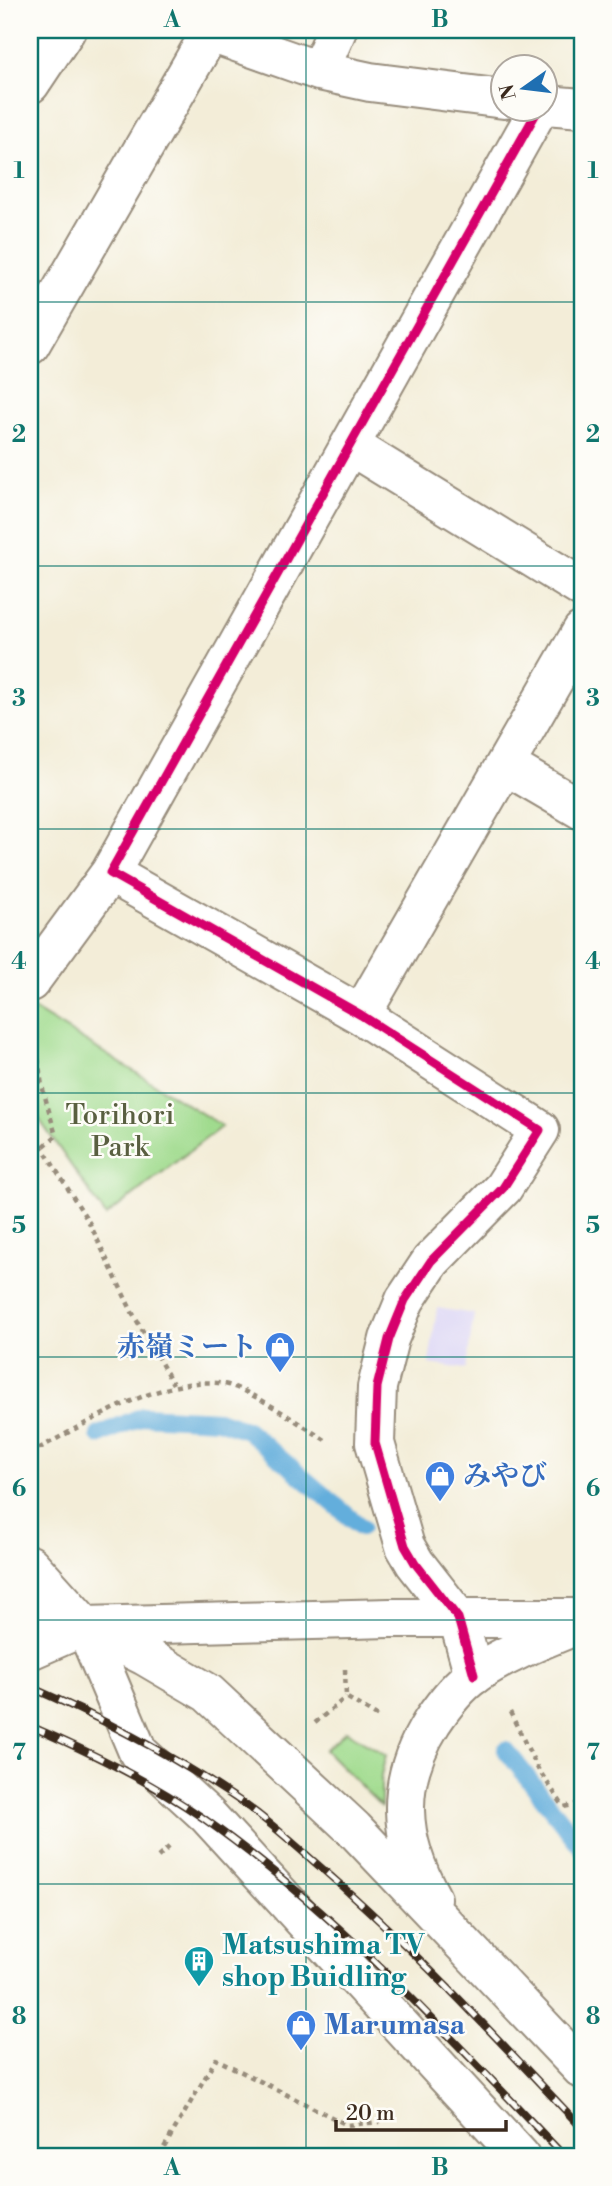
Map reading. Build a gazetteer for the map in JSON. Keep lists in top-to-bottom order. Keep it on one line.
{"parks":["Torihori Park"],"places":{"shop":["赤嶺ミート","みやび","Marumasa"],"building":["Matsushima TV shop Buidling"]},"scale_bar":"20 m","north":"left","grid":{"columns":["A","B"],"rows":["1","2","3","4","5","6","7","8"]}}
